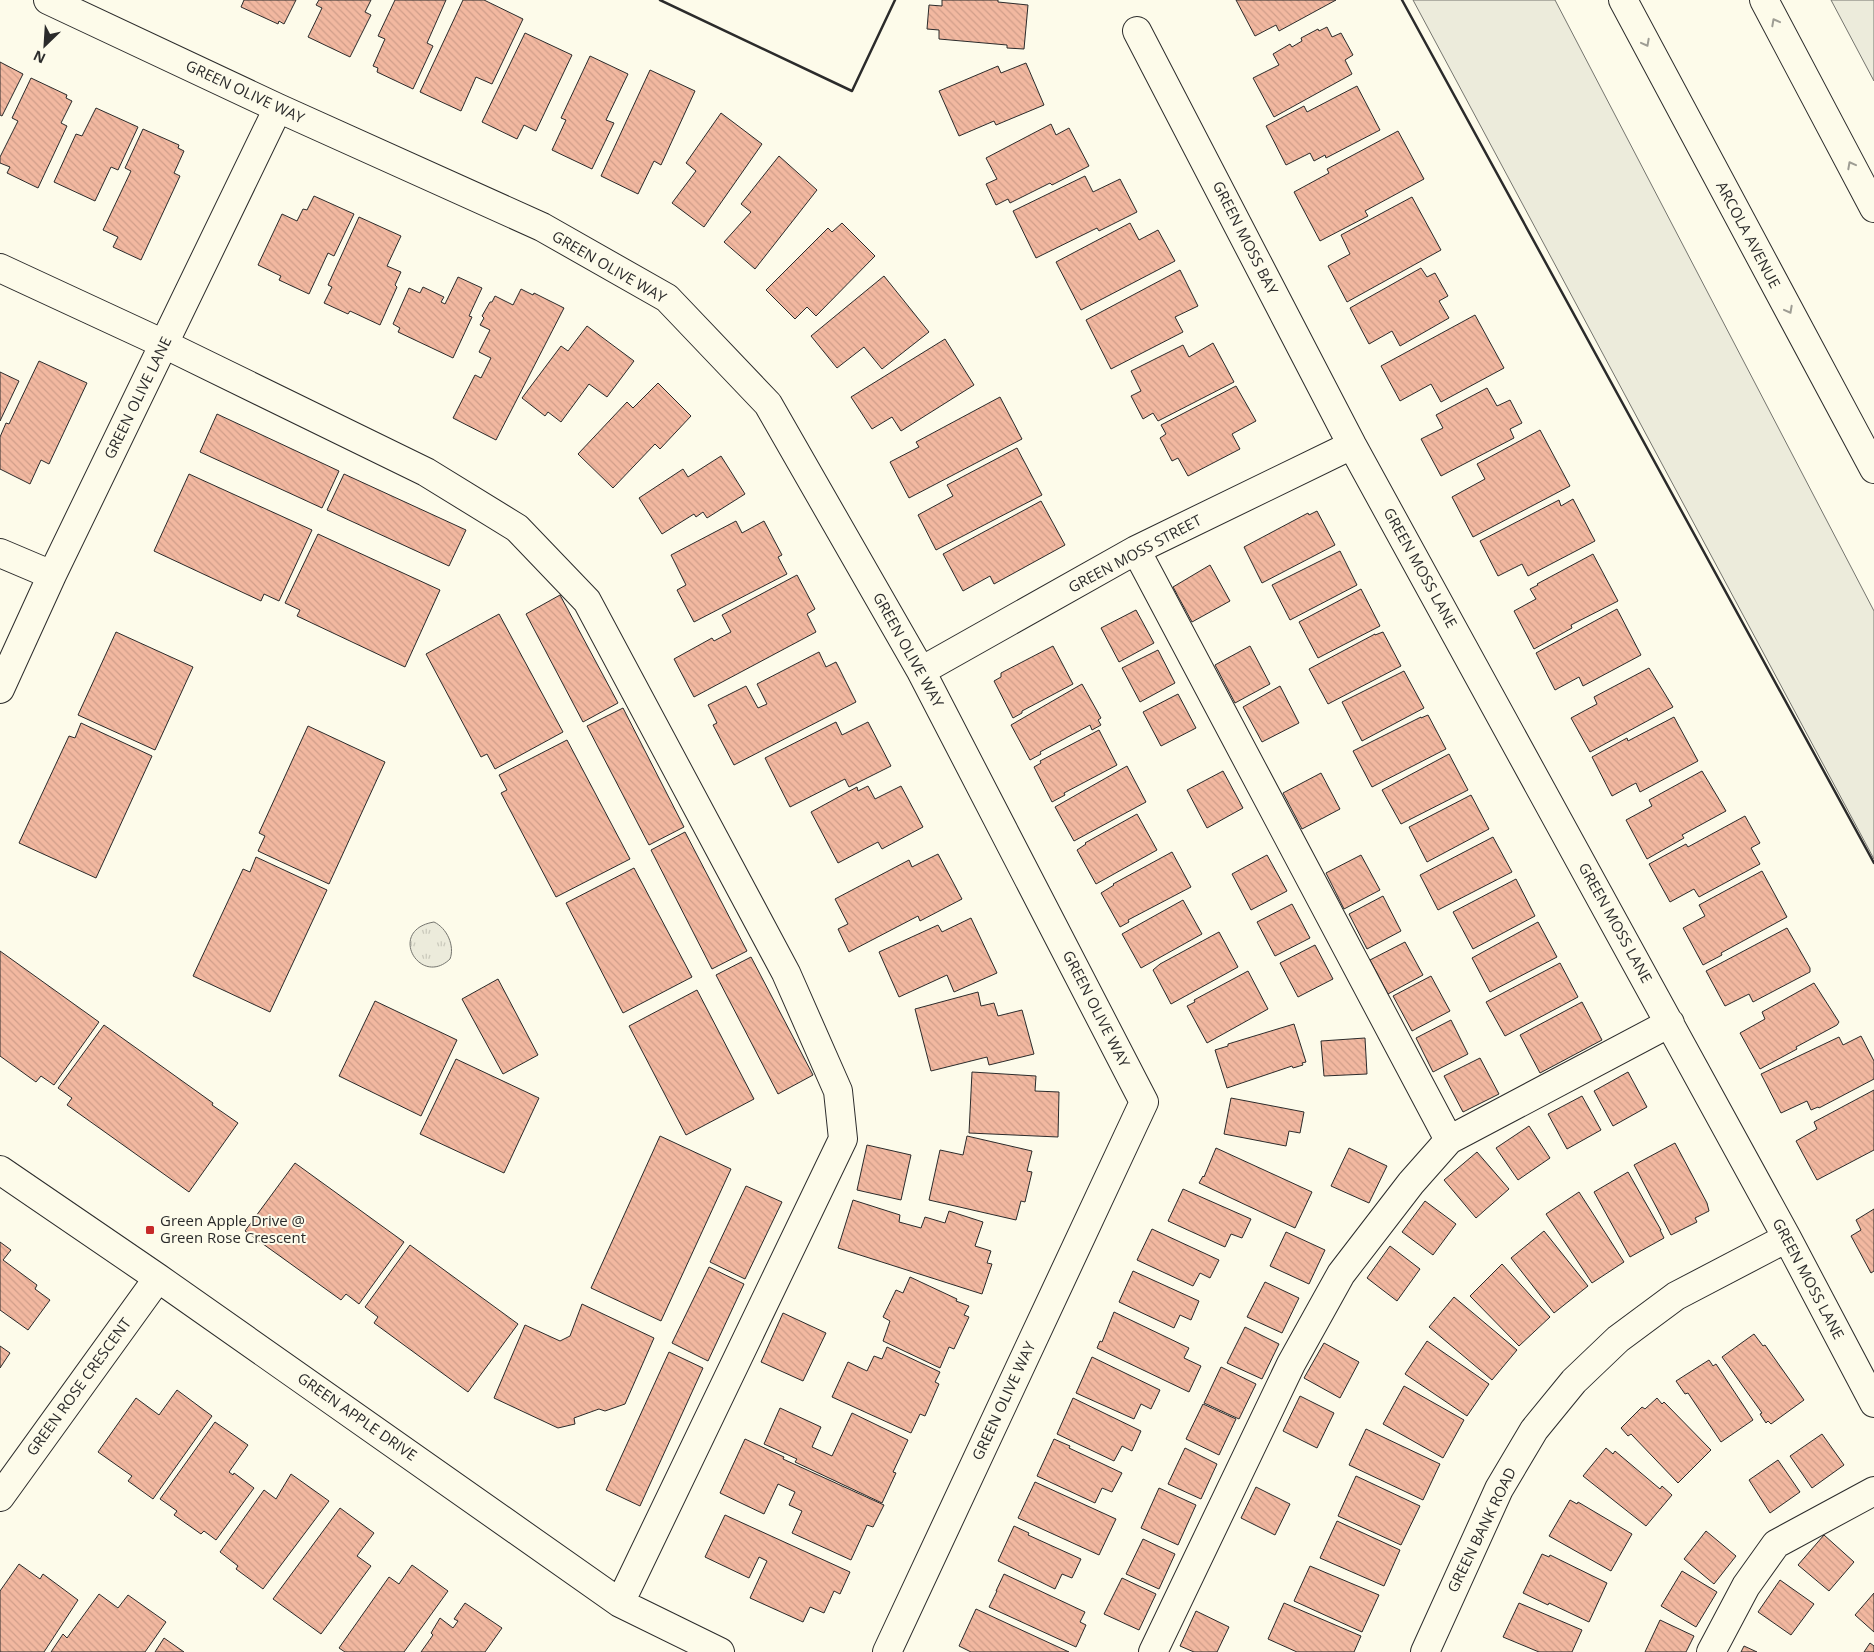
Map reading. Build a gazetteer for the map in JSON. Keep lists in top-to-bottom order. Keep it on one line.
{"streets":{"street":["GREEN OLIVE WAY","ARCOLA AVENUE","GREEN MOSS BAY","GREEN OLIVE LANE","GREEN MOSS STREET","GREEN MOSS LANE","GREEN ROSE CRESCENT","GREEN APPLE DRIVE","GREEN BANK ROAD"]},"crossings":[["GREEN OLIVE WAY","GREEN OLIVE LANE"],["GREEN OLIVE WAY","GREEN MOSS STREET"],["GREEN MOSS BAY","GREEN MOSS STREET"],["GREEN MOSS BAY","GREEN MOSS LANE"],["GREEN MOSS STREET","GREEN MOSS LANE"],["GREEN MOSS LANE","GREEN BANK ROAD"],["GREEN ROSE CRESCENT","GREEN APPLE DRIVE"]],"places":{"transit":["Green Apple Drive @ Green Rose Crescent"]},"north":"bottom left"}
